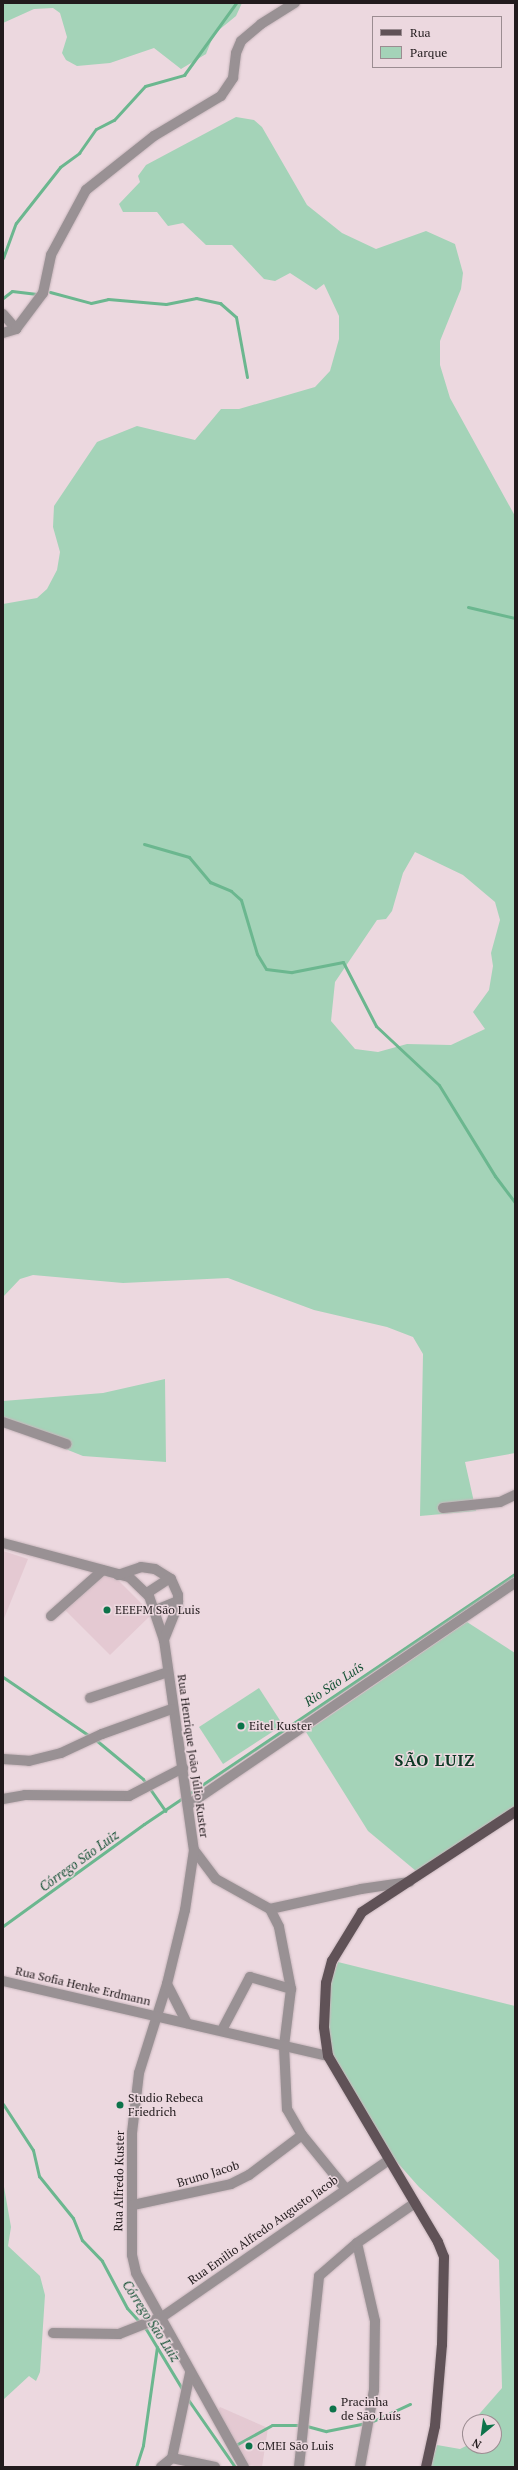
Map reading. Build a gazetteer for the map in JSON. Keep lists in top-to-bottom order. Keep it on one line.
{"streets":{"street":["Rua Henrique João Júlio Kuster","Rua Sofia Henke Erdmann","Bruno Jacob","Rua Alfredo Kuster","Rua Emilio Alfredo Augusto Jacob"]},"crossings":[["Rua Henrique João Júlio Kuster","Rua Alfredo Kuster"],["Rua Sofia Henke Erdmann","Rua Alfredo Kuster"],["Bruno Jacob","Rua Alfredo Kuster"],["Rua Alfredo Kuster","Rua Emilio Alfredo Augusto Jacob"]],"districts":["SÃO LUIZ"],"water":["Rio São Luís","Córrego São Luiz"],"places":["EEEFM São Luis","Eitel Kuster","Studio Rebeca Friedrich","Pracinha de São Luís","CMEI São Luis"],"legend":["Rua","Parque"],"north":"bottom left"}
